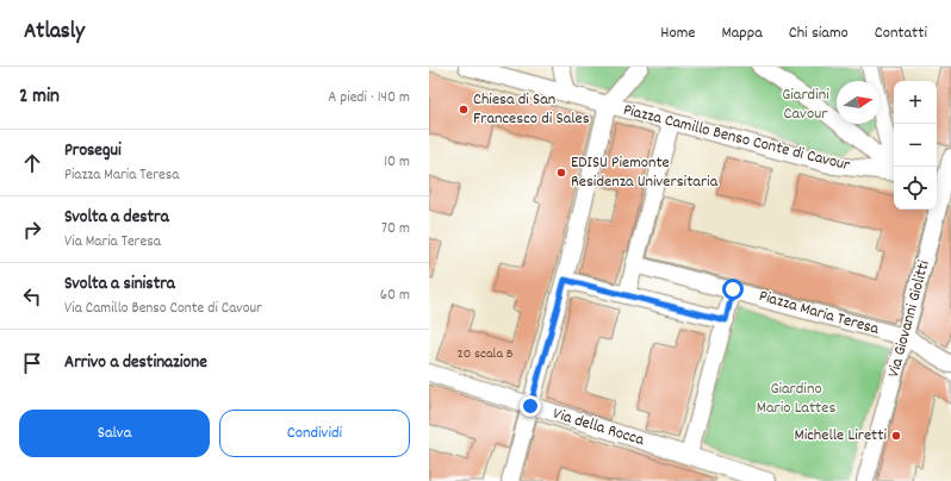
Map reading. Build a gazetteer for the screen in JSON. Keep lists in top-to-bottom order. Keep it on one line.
{"streets":{"street":["Piazza Camillo Benso Conte di Cavour","Piazza Maria Teresa","Via Giovanni Giolitti","Via della Rocca"]},"crossings":[["Piazza Maria Teresa","Via Giovanni Giolitti"]],"parks":["Giardini Cavour","Giardino Mario Lattes"],"places":["Chiesa di San Francesco di Sales","EDISU Piemonte Residenza Universitaria","Michelle Liretti"],"house_numbers":["20 scala B"],"north":"right","page":{"header":"Atlasly","nav":["Home","Mappa","Chi siamo","Contatti"],"heading":["2 min","A piedi · 140 m"],"map_buttons":["+","−"],"list":[["Prosegui","Piazza Maria Teresa","10 m"],["Svolta a destra","Via Maria Teresa","70 m"],["Svolta a sinistra","Via Camillo Benso Conte di Cavour","60 m"],"Arrivo a destinazione"],"buttons":["Salva","Condividi"]}}
